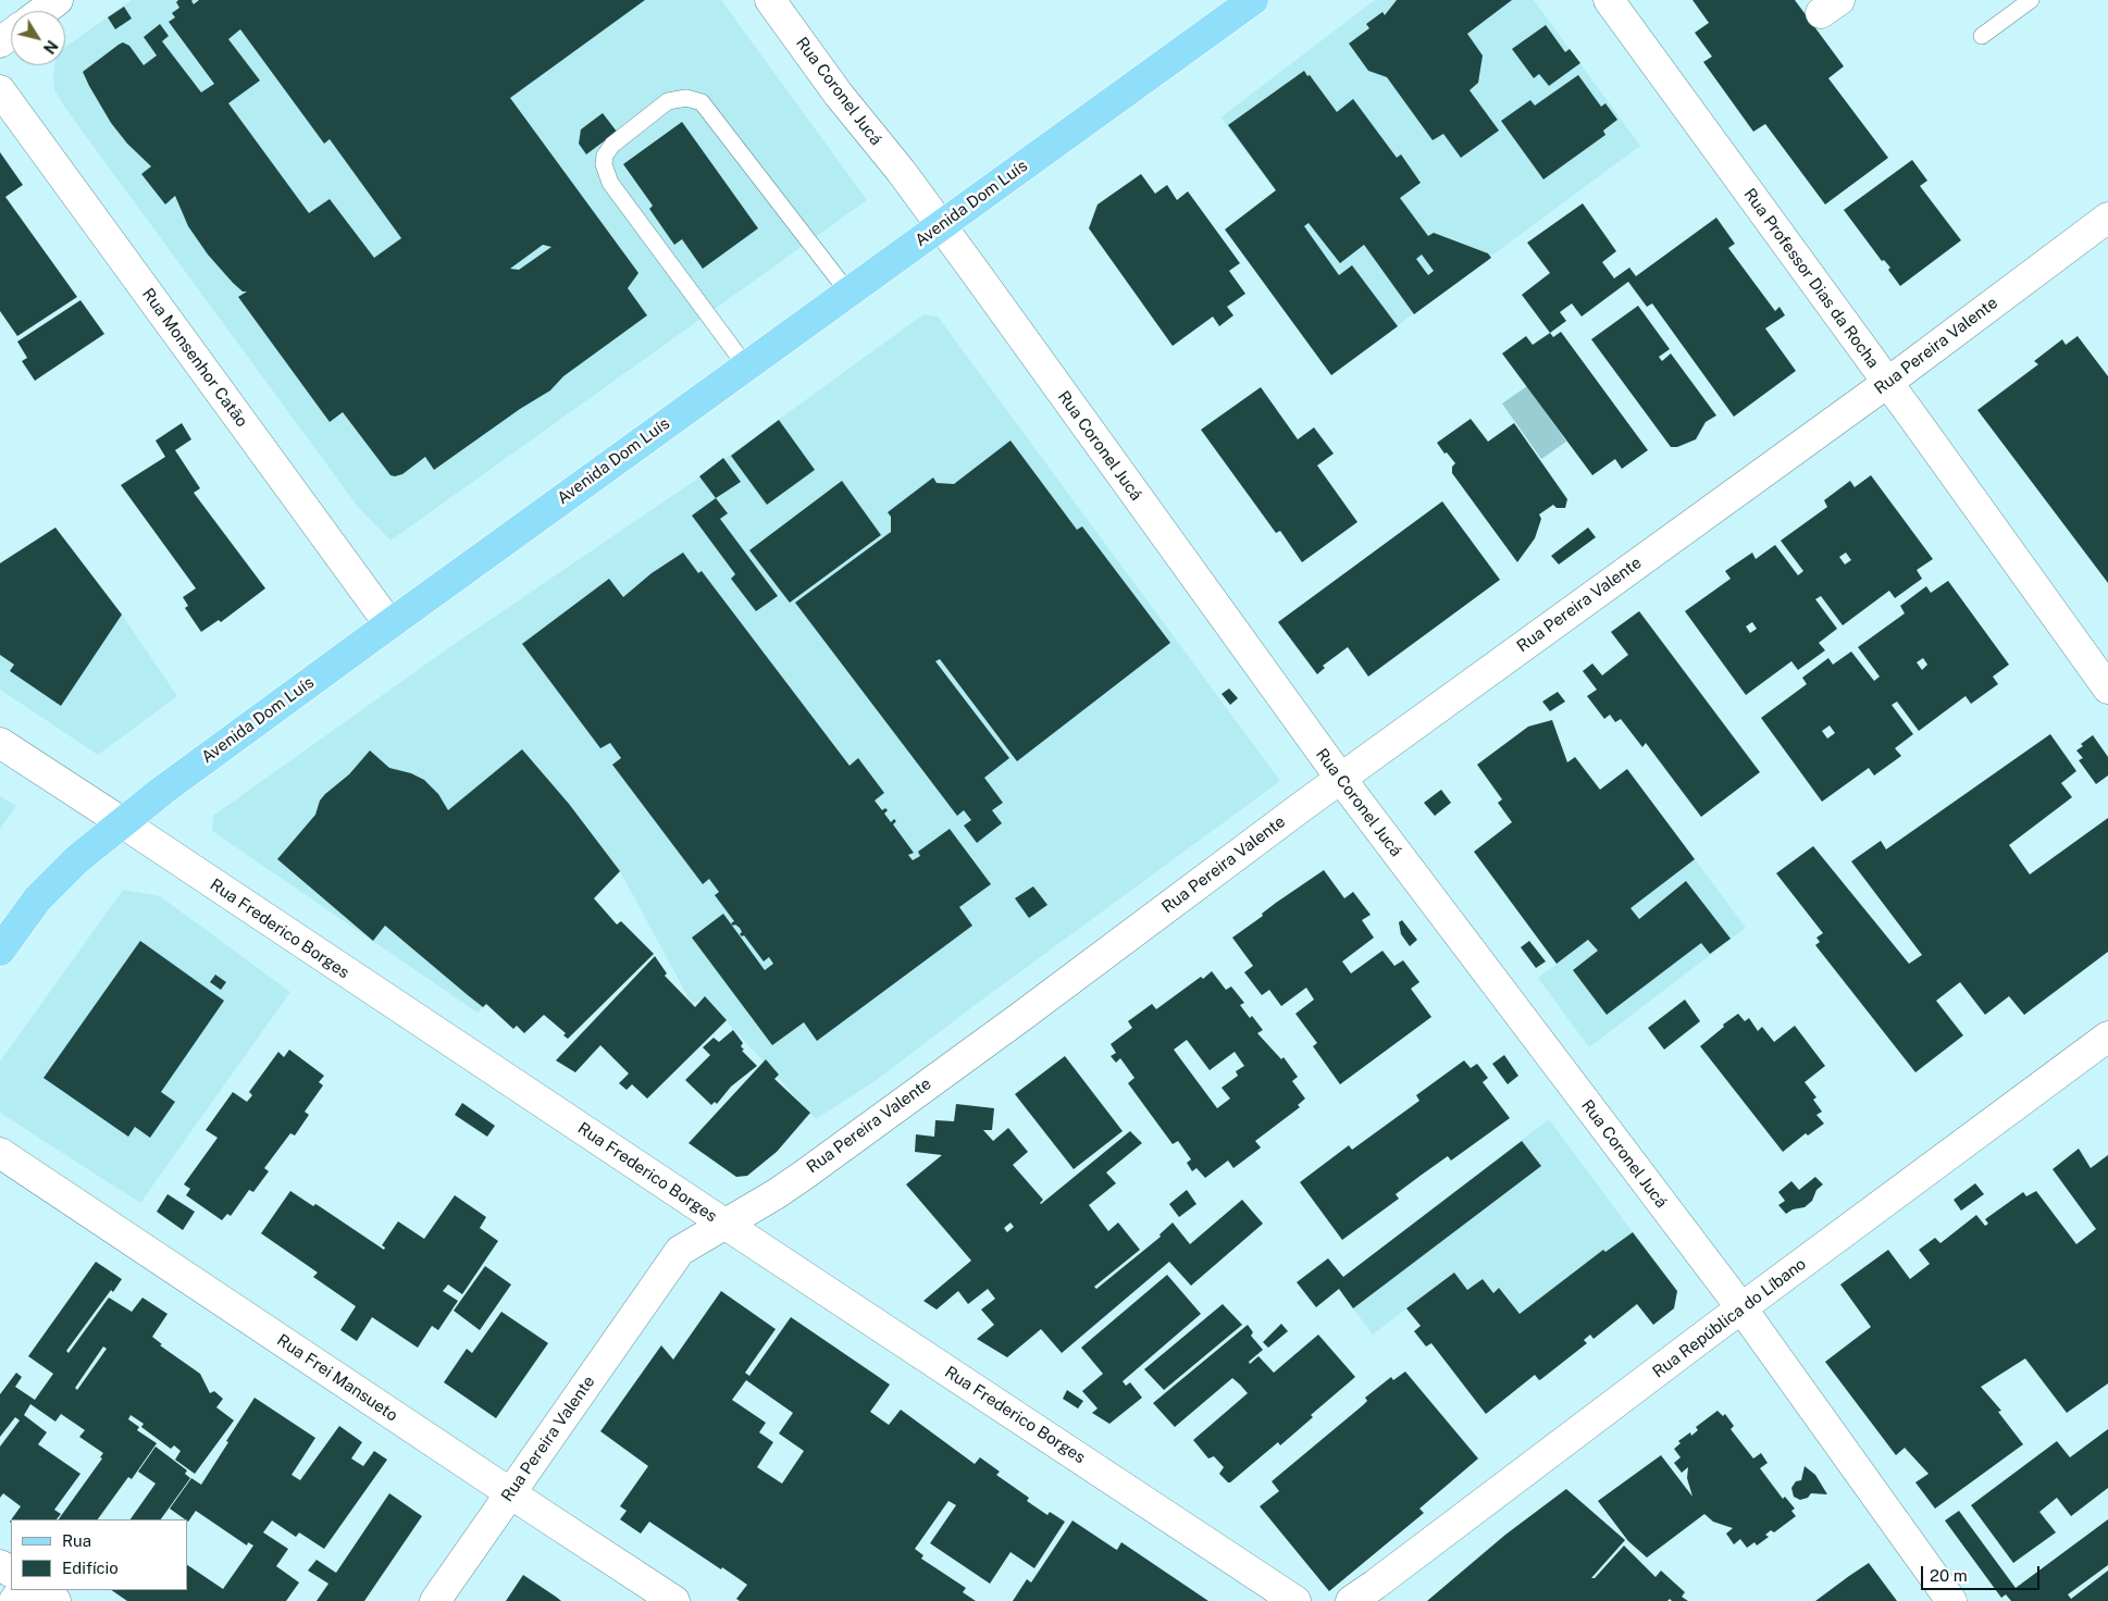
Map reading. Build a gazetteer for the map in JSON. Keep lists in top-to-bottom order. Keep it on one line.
{"streets":{"main road":["Avenida Dom Luís"],"street":["Rua Coronel Jucá","Rua Professor Dias da Rocha","Rua Pereira Valente","Rua Monsenhor Catão","Rua Frederico Borges","Rua República do Líbano","Rua Frei Mansueto"]},"crossings":[["Rua Coronel Jucá","Avenida Dom Luís"],["Rua Coronel Jucá","Rua Pereira Valente"],["Rua Coronel Jucá","Rua República do Líbano"],["Avenida Dom Luís","Rua Monsenhor Catão"],["Avenida Dom Luís","Rua Frederico Borges"],["Rua Professor Dias da Rocha","Rua Pereira Valente"],["Rua Pereira Valente","Rua Frederico Borges"],["Rua Pereira Valente","Rua Frei Mansueto"]],"legend":["Rua","Edifício"],"scale_bar":"20 m","north":"bottom right"}
